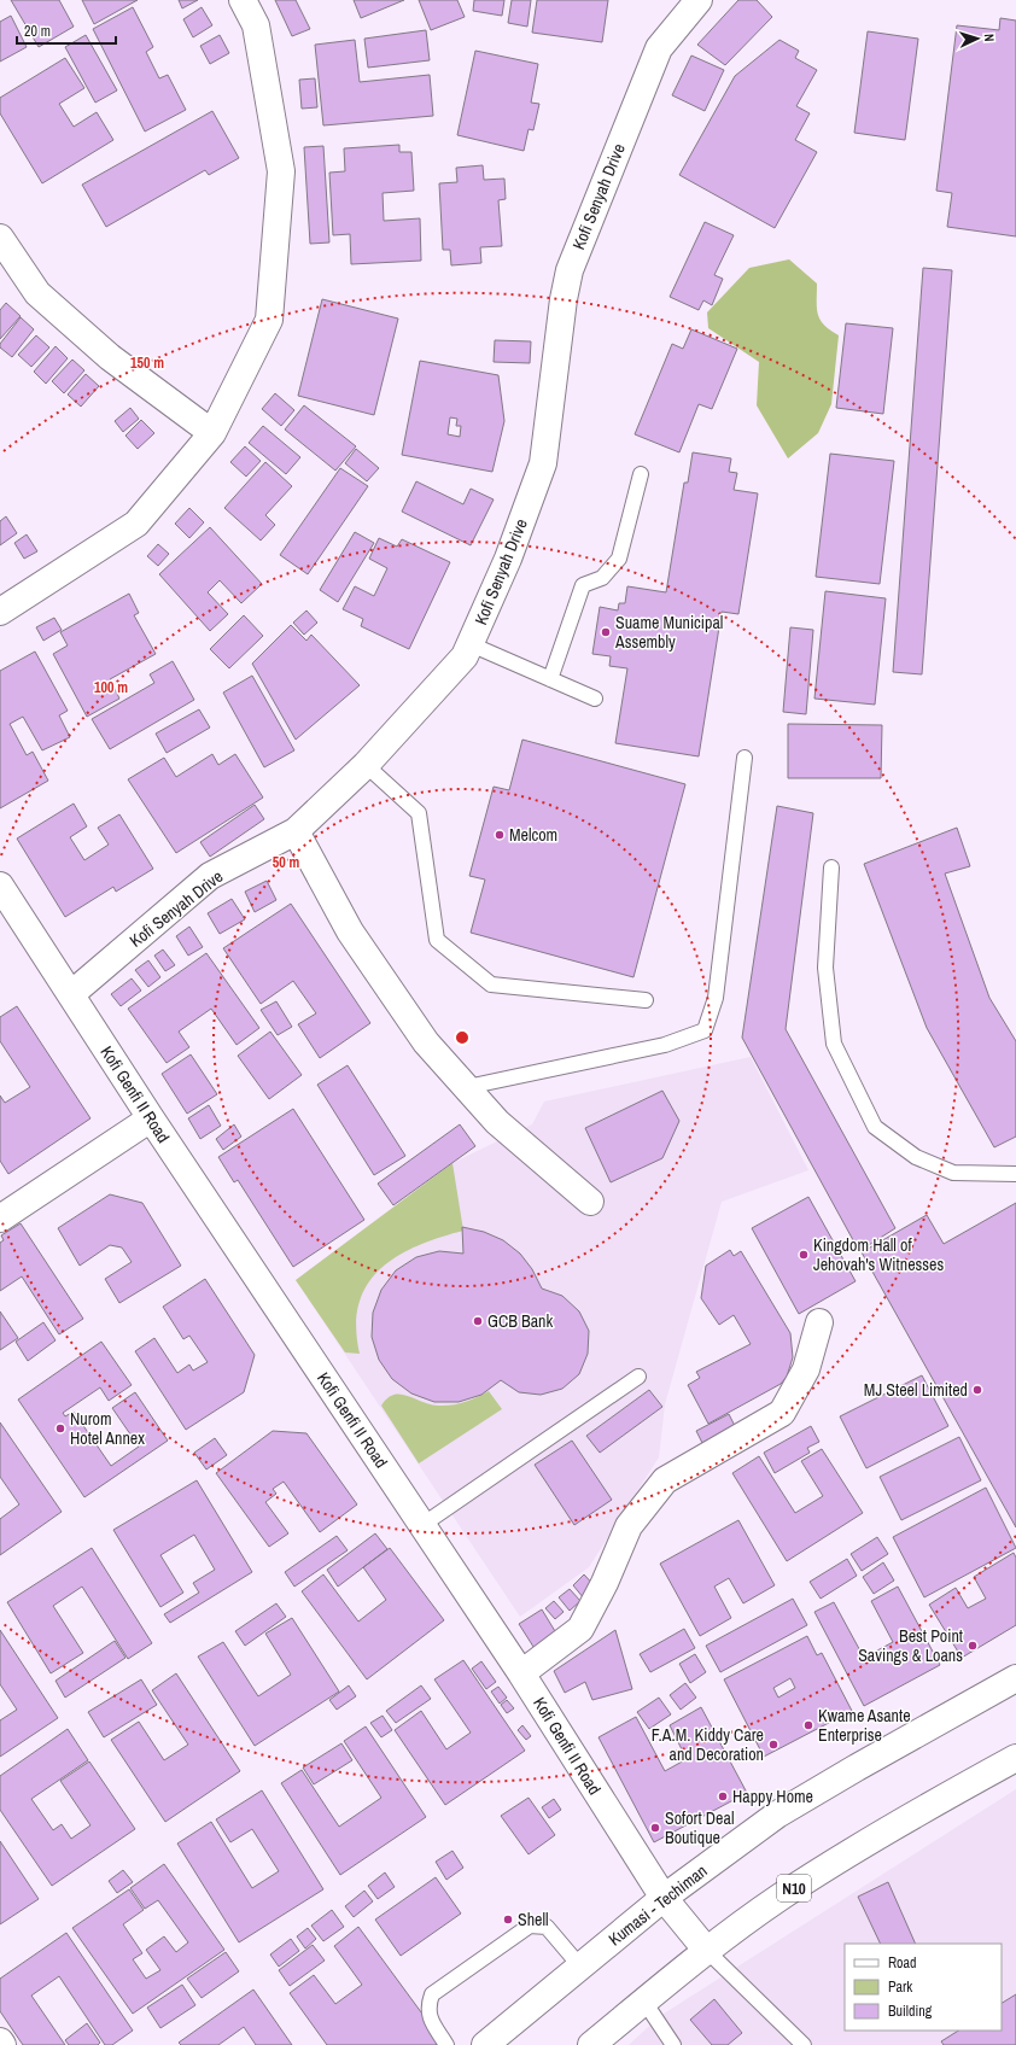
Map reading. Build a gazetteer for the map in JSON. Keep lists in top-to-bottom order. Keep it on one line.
{"streets":{"main road":["Kofi Senyah Drive","Kofi Genfi II Road","N10","Kumasi - Techiman"]},"crossings":[["Kofi Senyah Drive","Kofi Genfi II Road"],["Kofi Genfi II Road","N10"],["Kofi Genfi II Road","Kumasi - Techiman"]],"places":["Suame Municipal Assembly","Melcom","Kingdom Hall of Jehovah's Witnesses","GCB Bank","MJ Steel Limited","Nurom Hotel Annex","Best Point Savings & Loans","Kwame Asante Enterprise","F.A.M. Kiddy Care and Decoration","Happy Home","Sofort Deal Boutique","Shell"],"legend":["Road","Park","Building"],"scale_bar":"20 m","north":"right","rings":["150 m","100 m","50 m"]}
